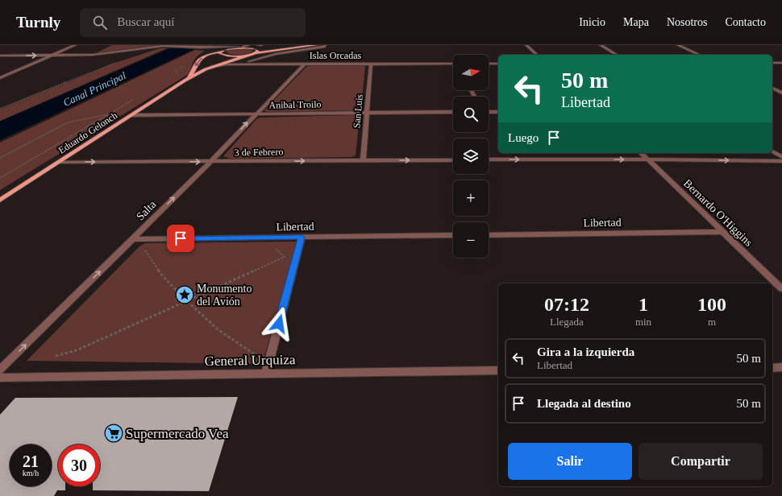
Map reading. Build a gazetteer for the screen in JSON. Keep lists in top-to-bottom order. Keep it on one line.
{"streets":{"main road":["Eduardo Gelonch"],"street":["Islas Orcadas","Anibal Troilo","San Luis","3 de Febrero","Salta","Bernardo O'Higgins","Libertad","General Urquiza"]},"crossings":[["Islas Orcadas","San Luis"],["Islas Orcadas","Eduardo Gelonch"],["Islas Orcadas","Salta"],["Anibal Troilo","San Luis"],["Anibal Troilo","Eduardo Gelonch"],["Anibal Troilo","Salta"],["San Luis","3 de Febrero"],["Eduardo Gelonch","3 de Febrero"],["3 de Febrero","Salta"],["Salta","Libertad"],["Bernardo O'Higgins","Libertad"]],"one_way":["3 de Febrero","Salta"],"water":["Canal Principal"],"places":{"place":["Monumento del Avión"],"supermarket":["Supermercado Vea"]},"north":"right","page":{"header":"Turnly","search":"Buscar aquí","nav":["Inicio","Mapa","Nosotros","Contacto"],"map_buttons":["+","−"],"turn":["50 m","Libertad"],"then":"Luego","eta":["07:12","Llegada","1","min","100","m"],"list":[{"name":"Gira a la izquierda","note":"Libertad","value":"50 m"},{"name":"Llegada al destino","value":"50 m"}],"buttons":["Salir","Compartir"],"speed":"21 km/h","limit":"30"}}
